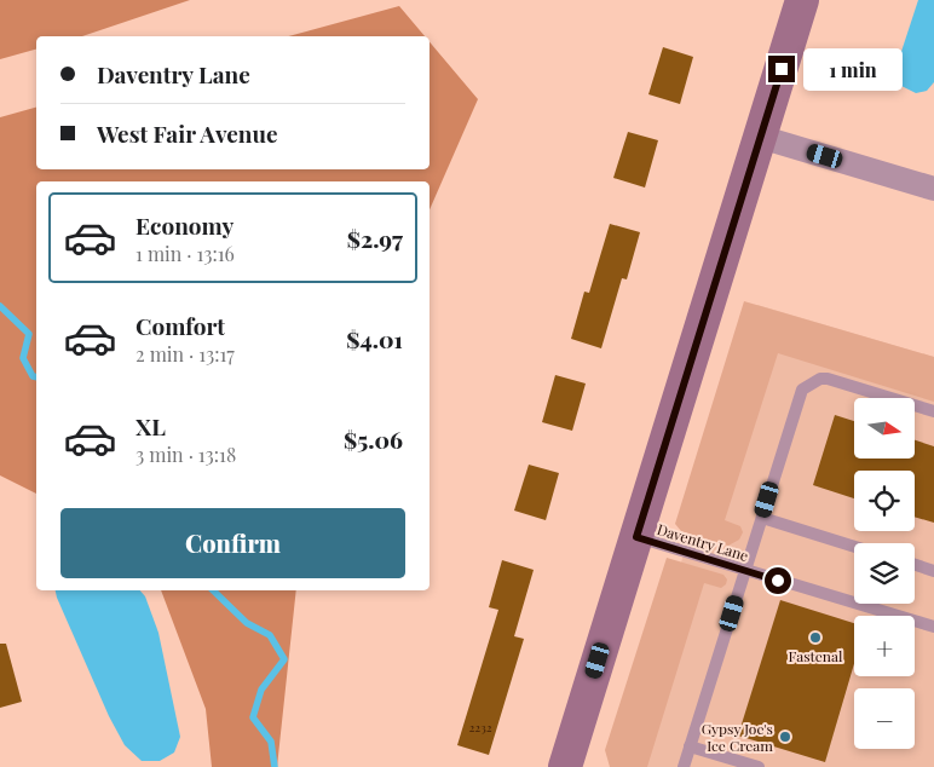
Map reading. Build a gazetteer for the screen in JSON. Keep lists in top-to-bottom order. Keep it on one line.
{"streets":{"lane":["Daventry Lane"]},"places":["Fastenal","Gypsy Joe's Ice Cream"],"house_numbers":["2232"],"north":"right","page":{"banner":["Daventry Lane","West Fair Avenue"],"bubble":"1 min","list":[{"name":"Economy","note":"1 min · 13:16","value":"$2.97"},{"name":"Comfort","note":"2 min · 13:17","value":"$4.01"},{"name":"XL","note":"3 min · 13:18","value":"$5.06"}],"map_buttons":["+","−"],"buttons":"Confirm"}}
